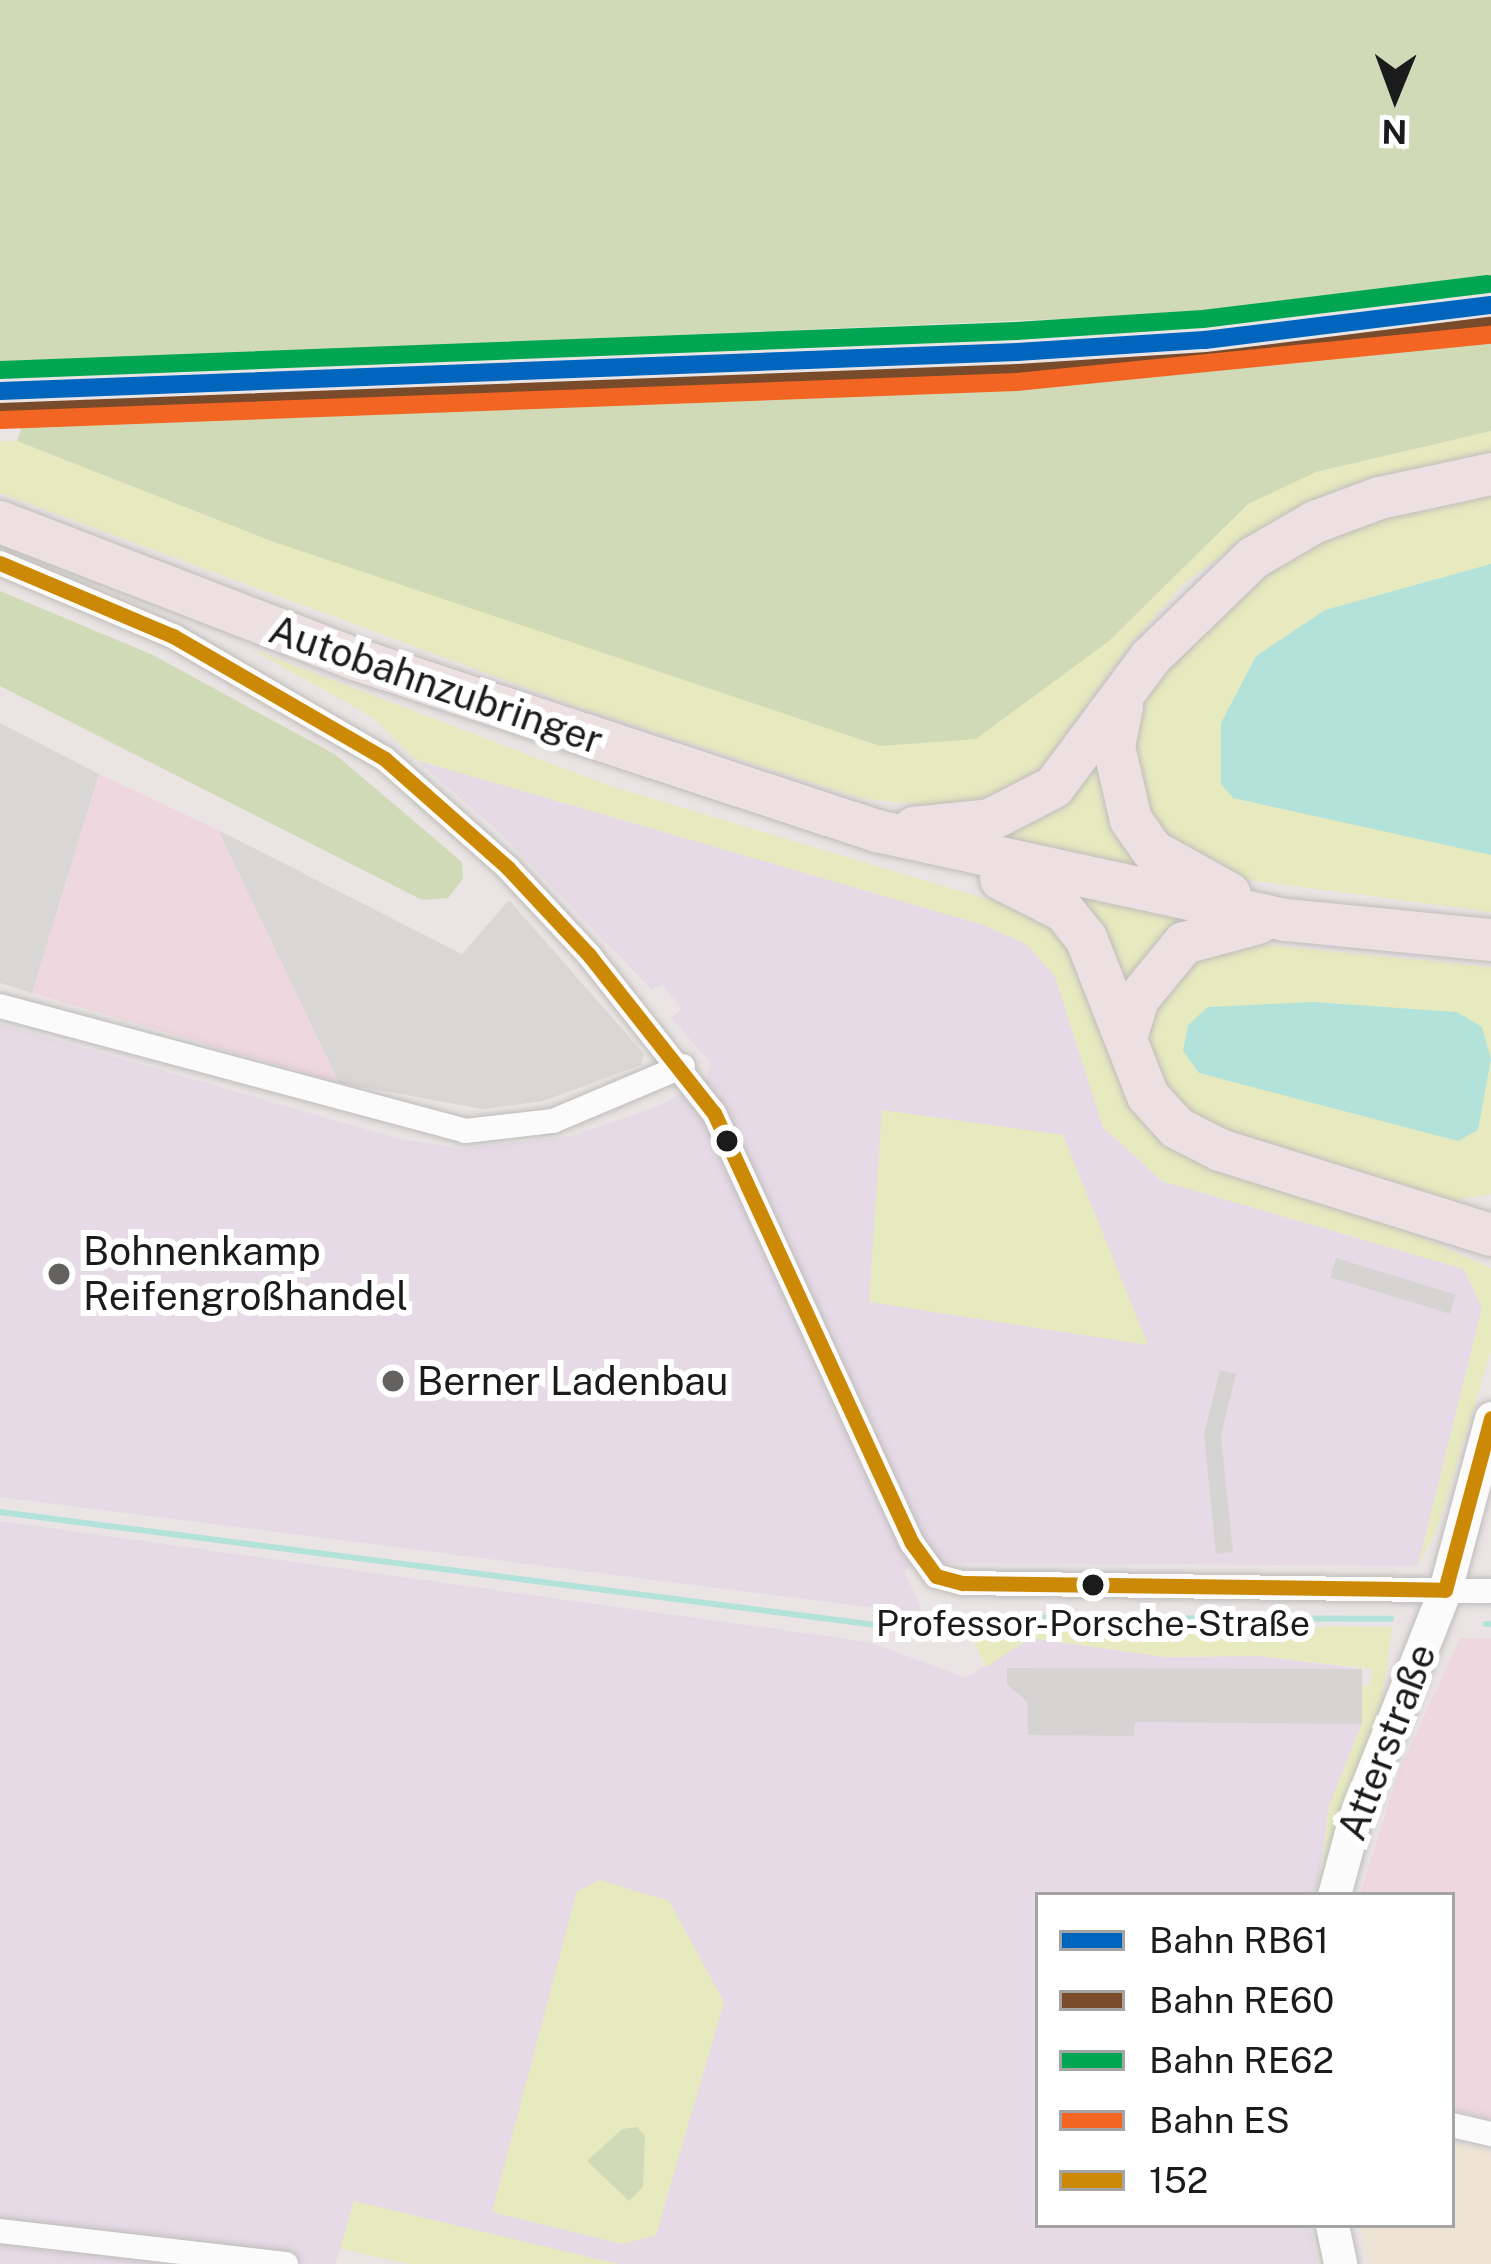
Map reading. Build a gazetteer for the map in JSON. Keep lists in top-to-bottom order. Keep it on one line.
{"streets":{"highway":["Autobahnzubringer"],"street":["Atterstraße"]},"places":["Bohnenkamp Reifengroßhandel","Berner Ladenbau","Professor-Porsche-Straße"],"lines":["rail line RE62","rail line RB61","rail line RE60","rail line ES","transit line 152"],"legend":["Bahn RB61","Bahn RE60","Bahn RE62","Bahn ES","152"],"north":"bottom"}
